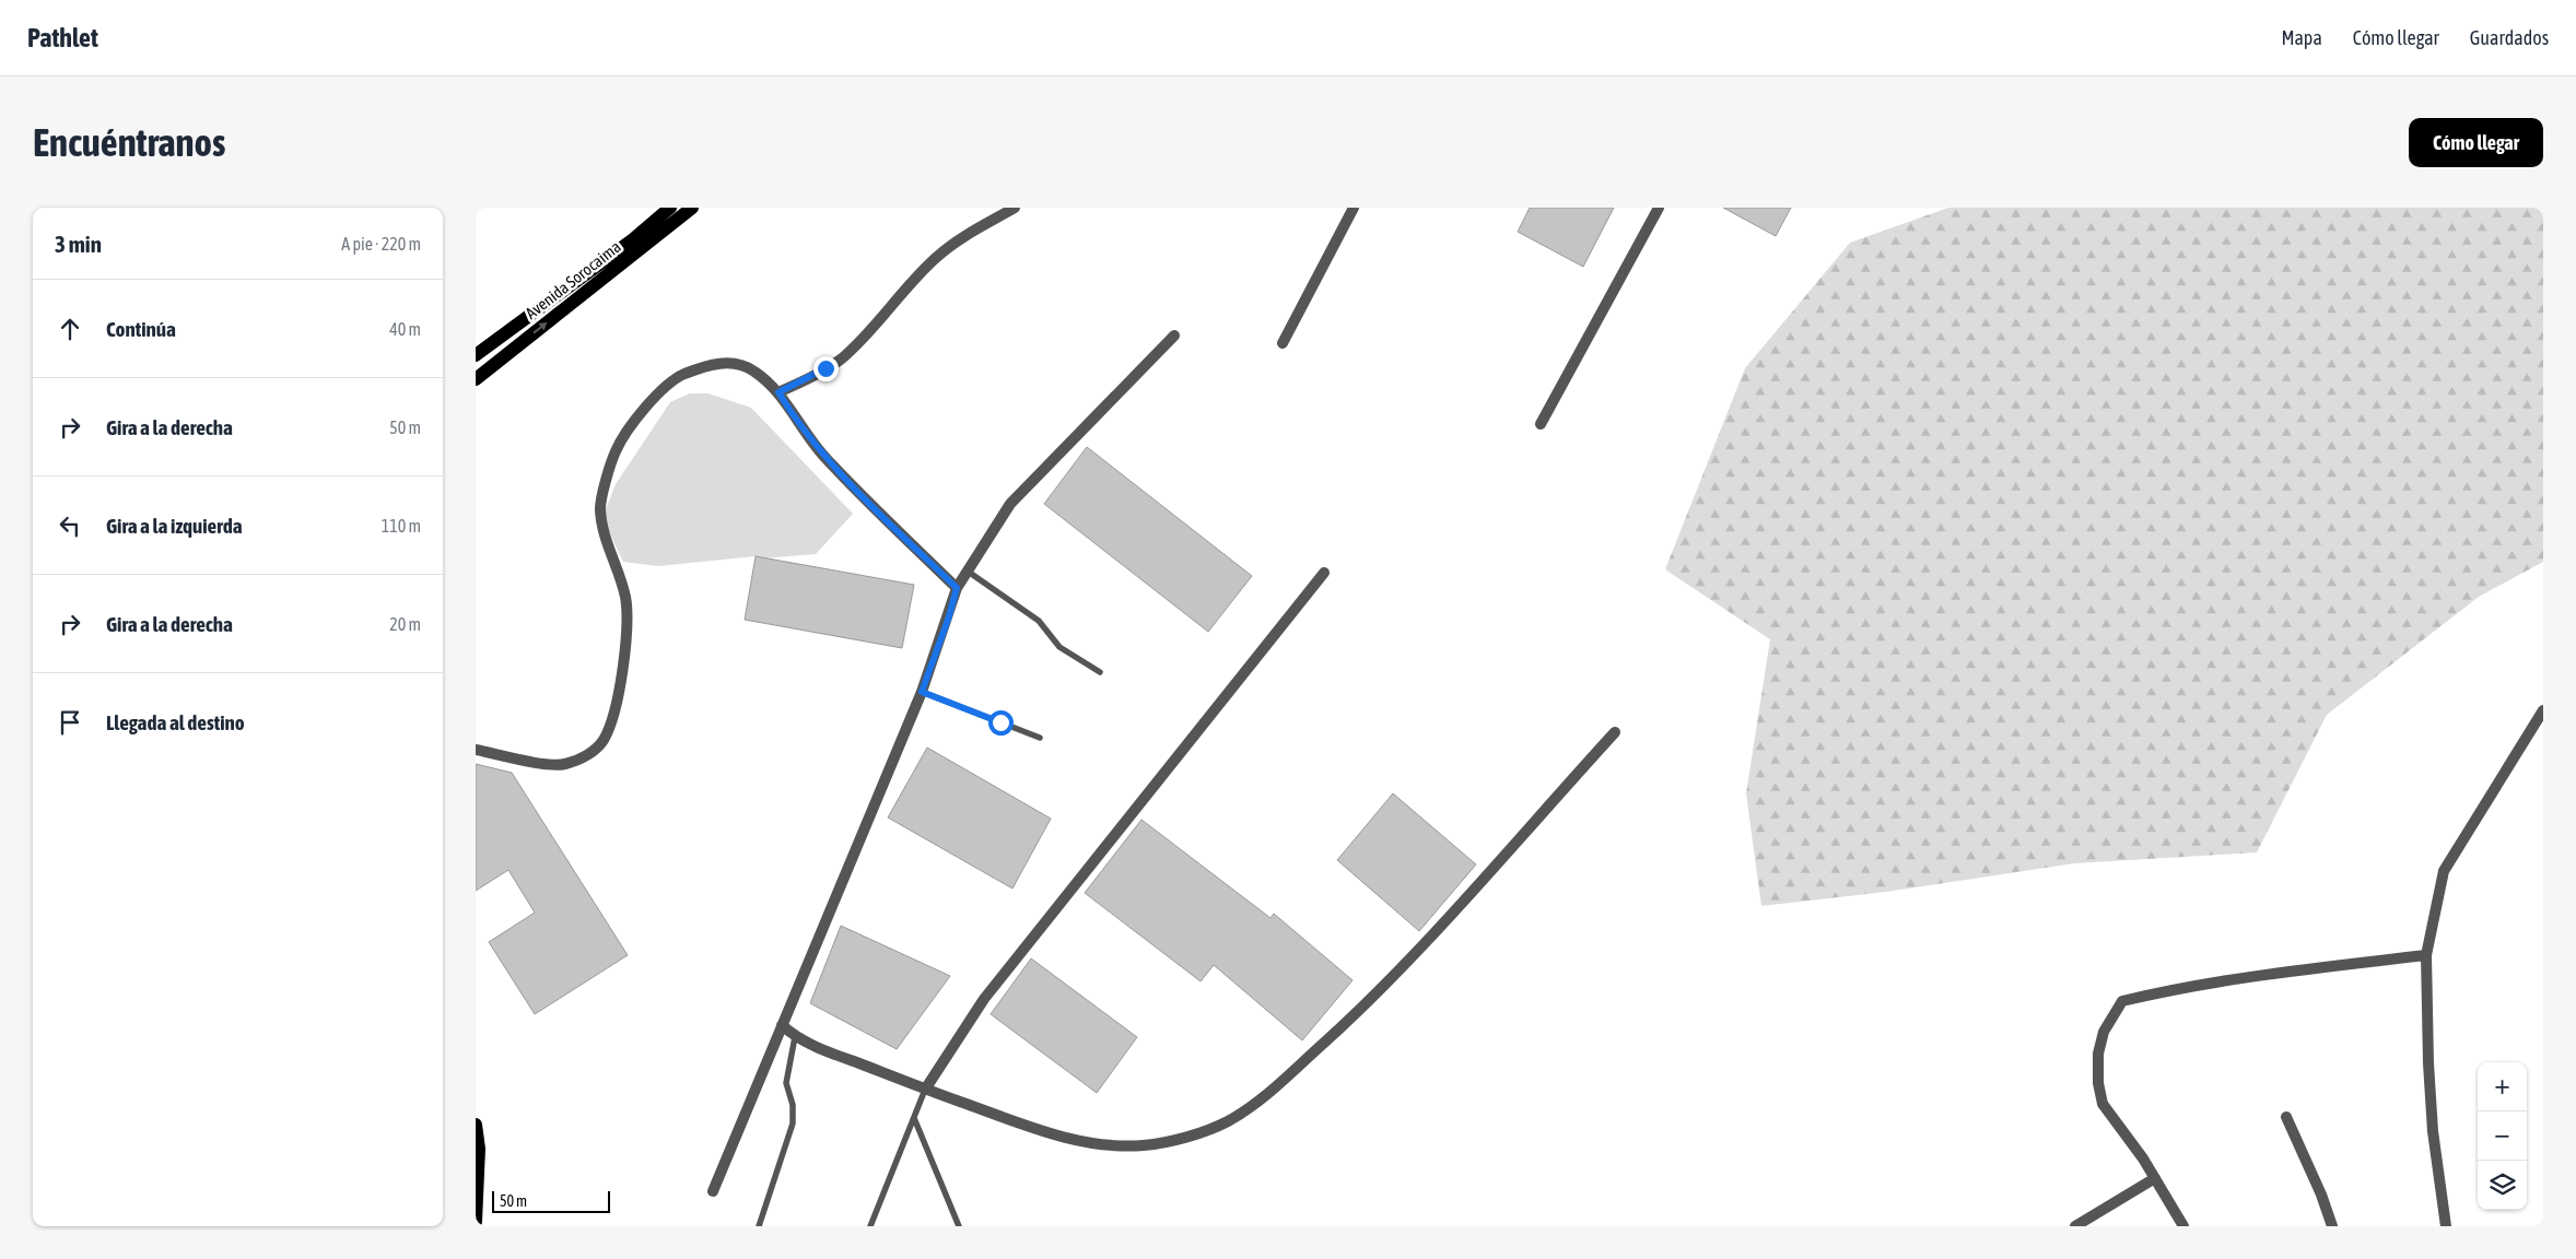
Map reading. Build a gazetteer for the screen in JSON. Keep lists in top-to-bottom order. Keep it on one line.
{"streets":{"main road":["Avenida Sorocaima"]},"scale_bar":"50 m","page":{"header":"Pathlet","nav":["Mapa","Cómo llegar","Guardados"],"buttons":"Cómo llegar","title":"Encuéntranos","heading":["3 min","A pie · 220 m"],"list":[["Continúa","40 m"],["Gira a la derecha","50 m"],["Gira a la izquierda","110 m"],["Gira a la derecha","20 m"],"Llegada al destino"],"map_buttons":["+","−"],"scale":"50 m"}}
